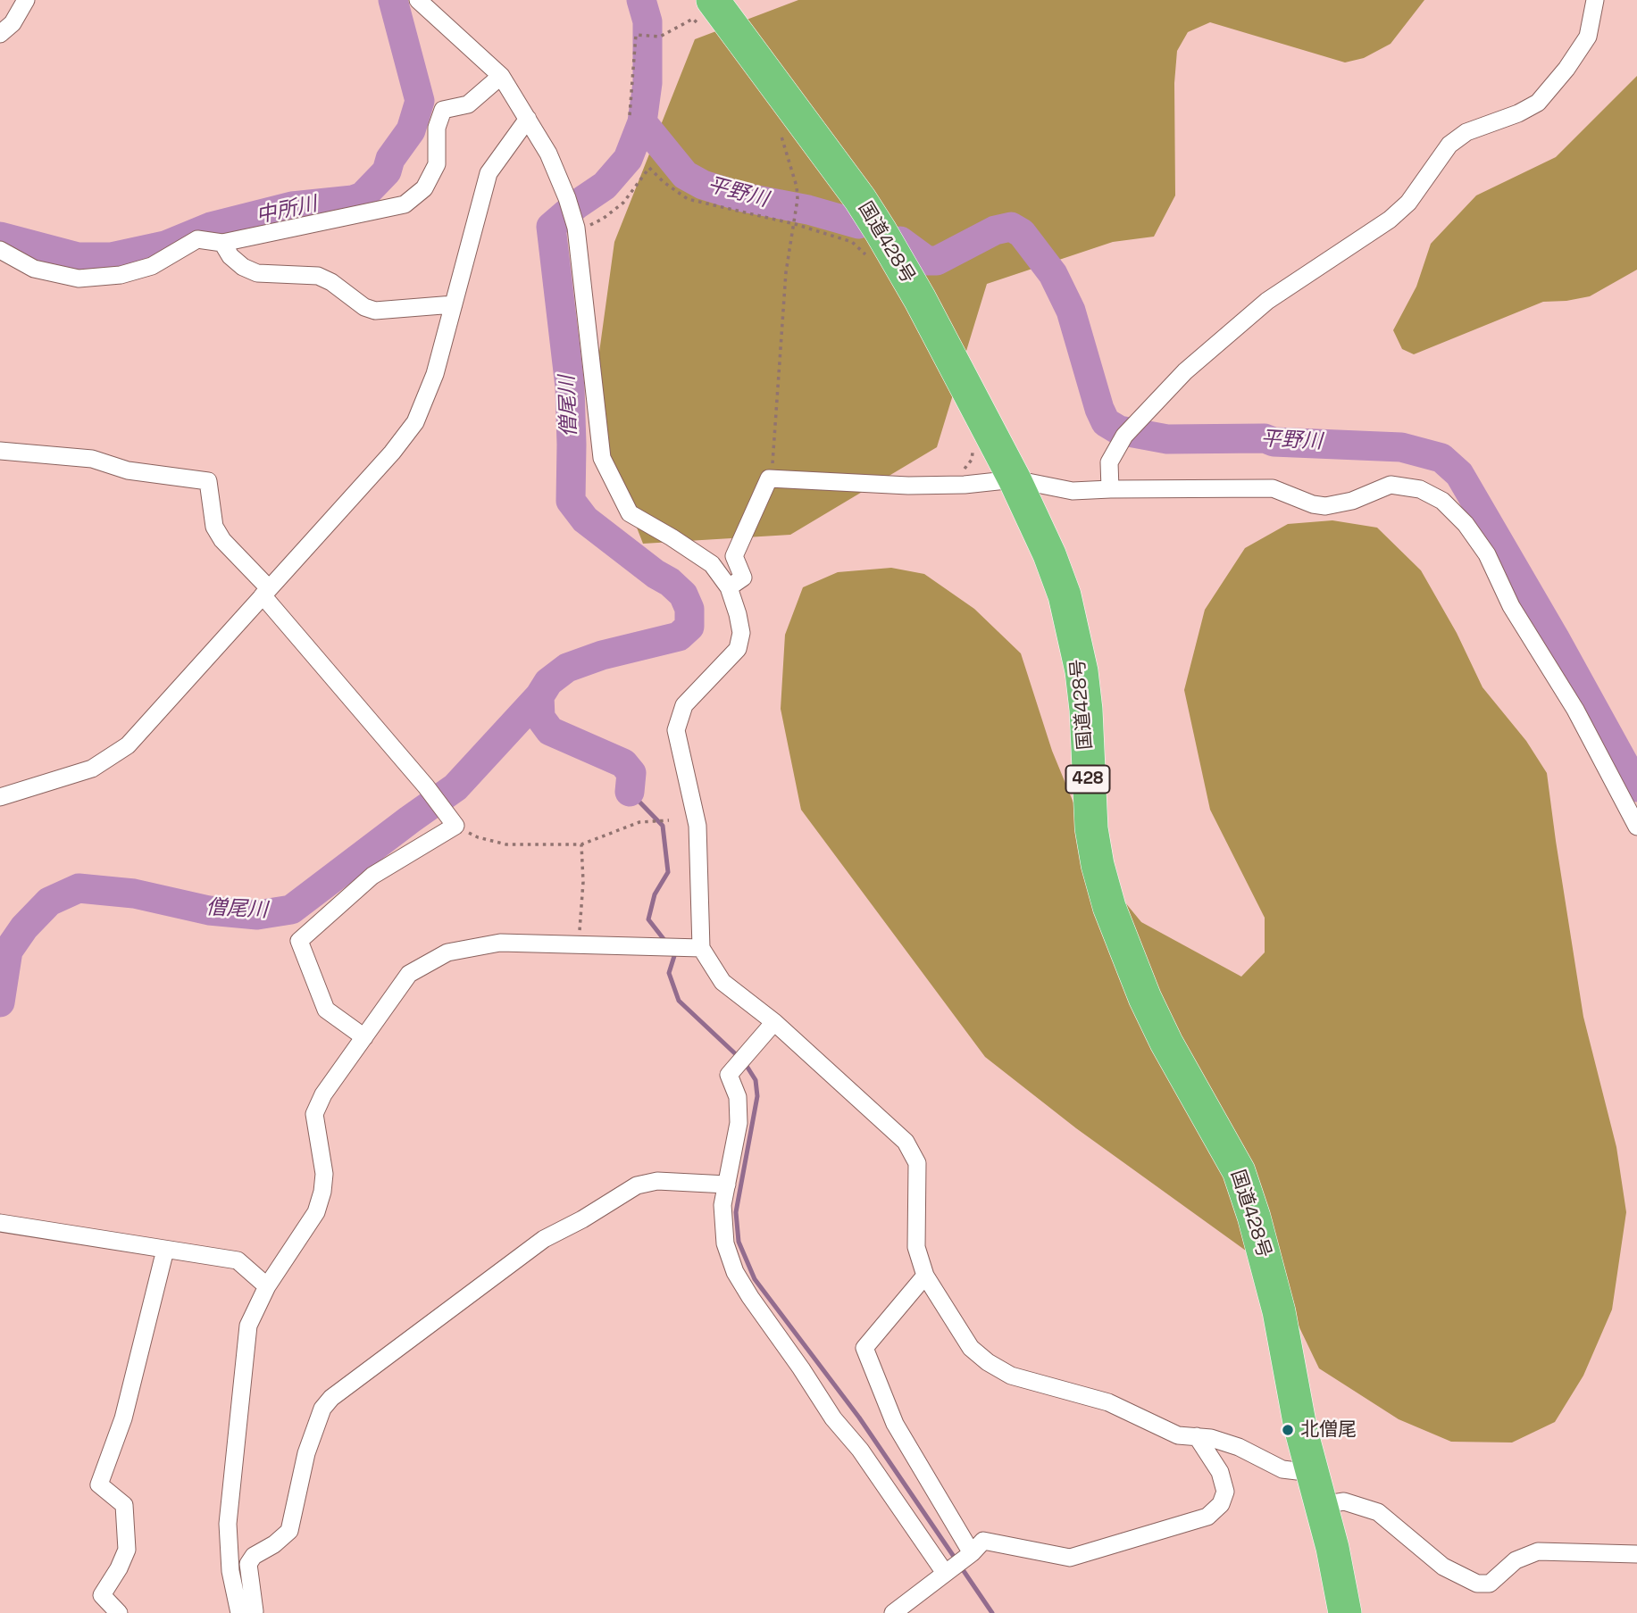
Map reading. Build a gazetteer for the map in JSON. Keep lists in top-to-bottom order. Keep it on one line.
{"streets":{"highway":["国道428号","428"]},"water":["平野川","中所川","僧尾川"],"places":["北僧尾"]}
